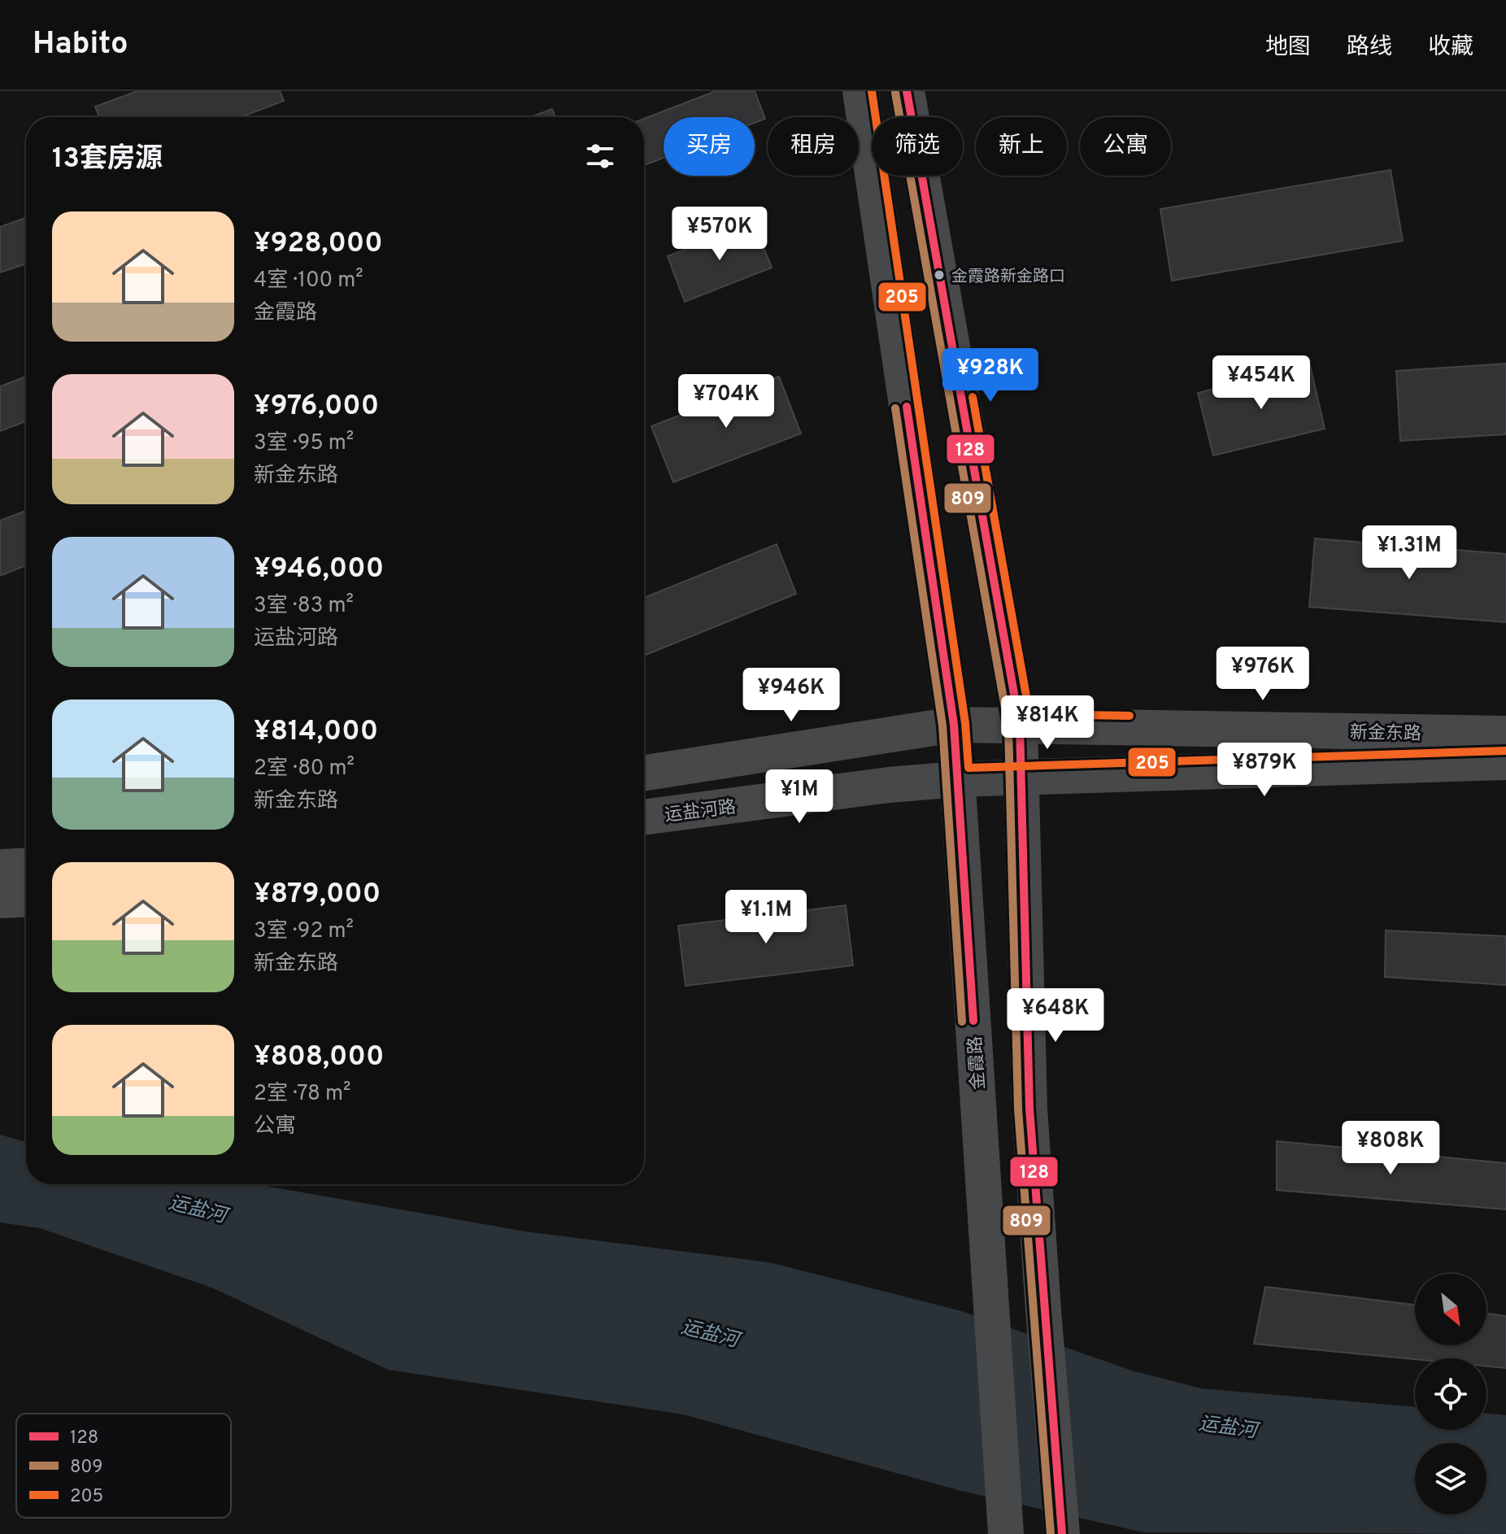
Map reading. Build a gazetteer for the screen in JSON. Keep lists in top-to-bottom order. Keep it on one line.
{"streets":{"main road":["新金东路","运盐河路","金霞路"]},"crossings":[["新金东路","运盐河路"],["新金东路","金霞路"],["运盐河路","金霞路"]],"water":["运盐河"],"places":["金霞路新金路口"],"lines":["transit line 128","transit line 205","transit line 809"],"legend":["128","809","205"],"north":"bottom right","page":{"header":"Habito","nav":["地图","路线","收藏"],"chip":["买房","租房","筛选","新上","公寓"],"heading":"13套房源","list":[{"name":"¥928,000","note":"4室 · 100 m² · 金霞路"},{"name":"¥976,000","note":"3室 · 95 m² · 新金东路"},{"name":"¥946,000","note":"3室 · 83 m² · 运盐河路"},{"name":"¥814,000","note":"2室 · 80 m² · 新金东路"},{"name":"¥879,000","note":"3室 · 92 m² · 新金东路"},{"name":"¥808,000","note":"2室 · 78 m² · 公寓"}],"price":["¥570K","¥928K","¥454K","¥704K","¥1.31M","¥976K","¥946K","¥814K","¥879K","¥1M","¥1.1M","¥648K","¥808K"]}}
